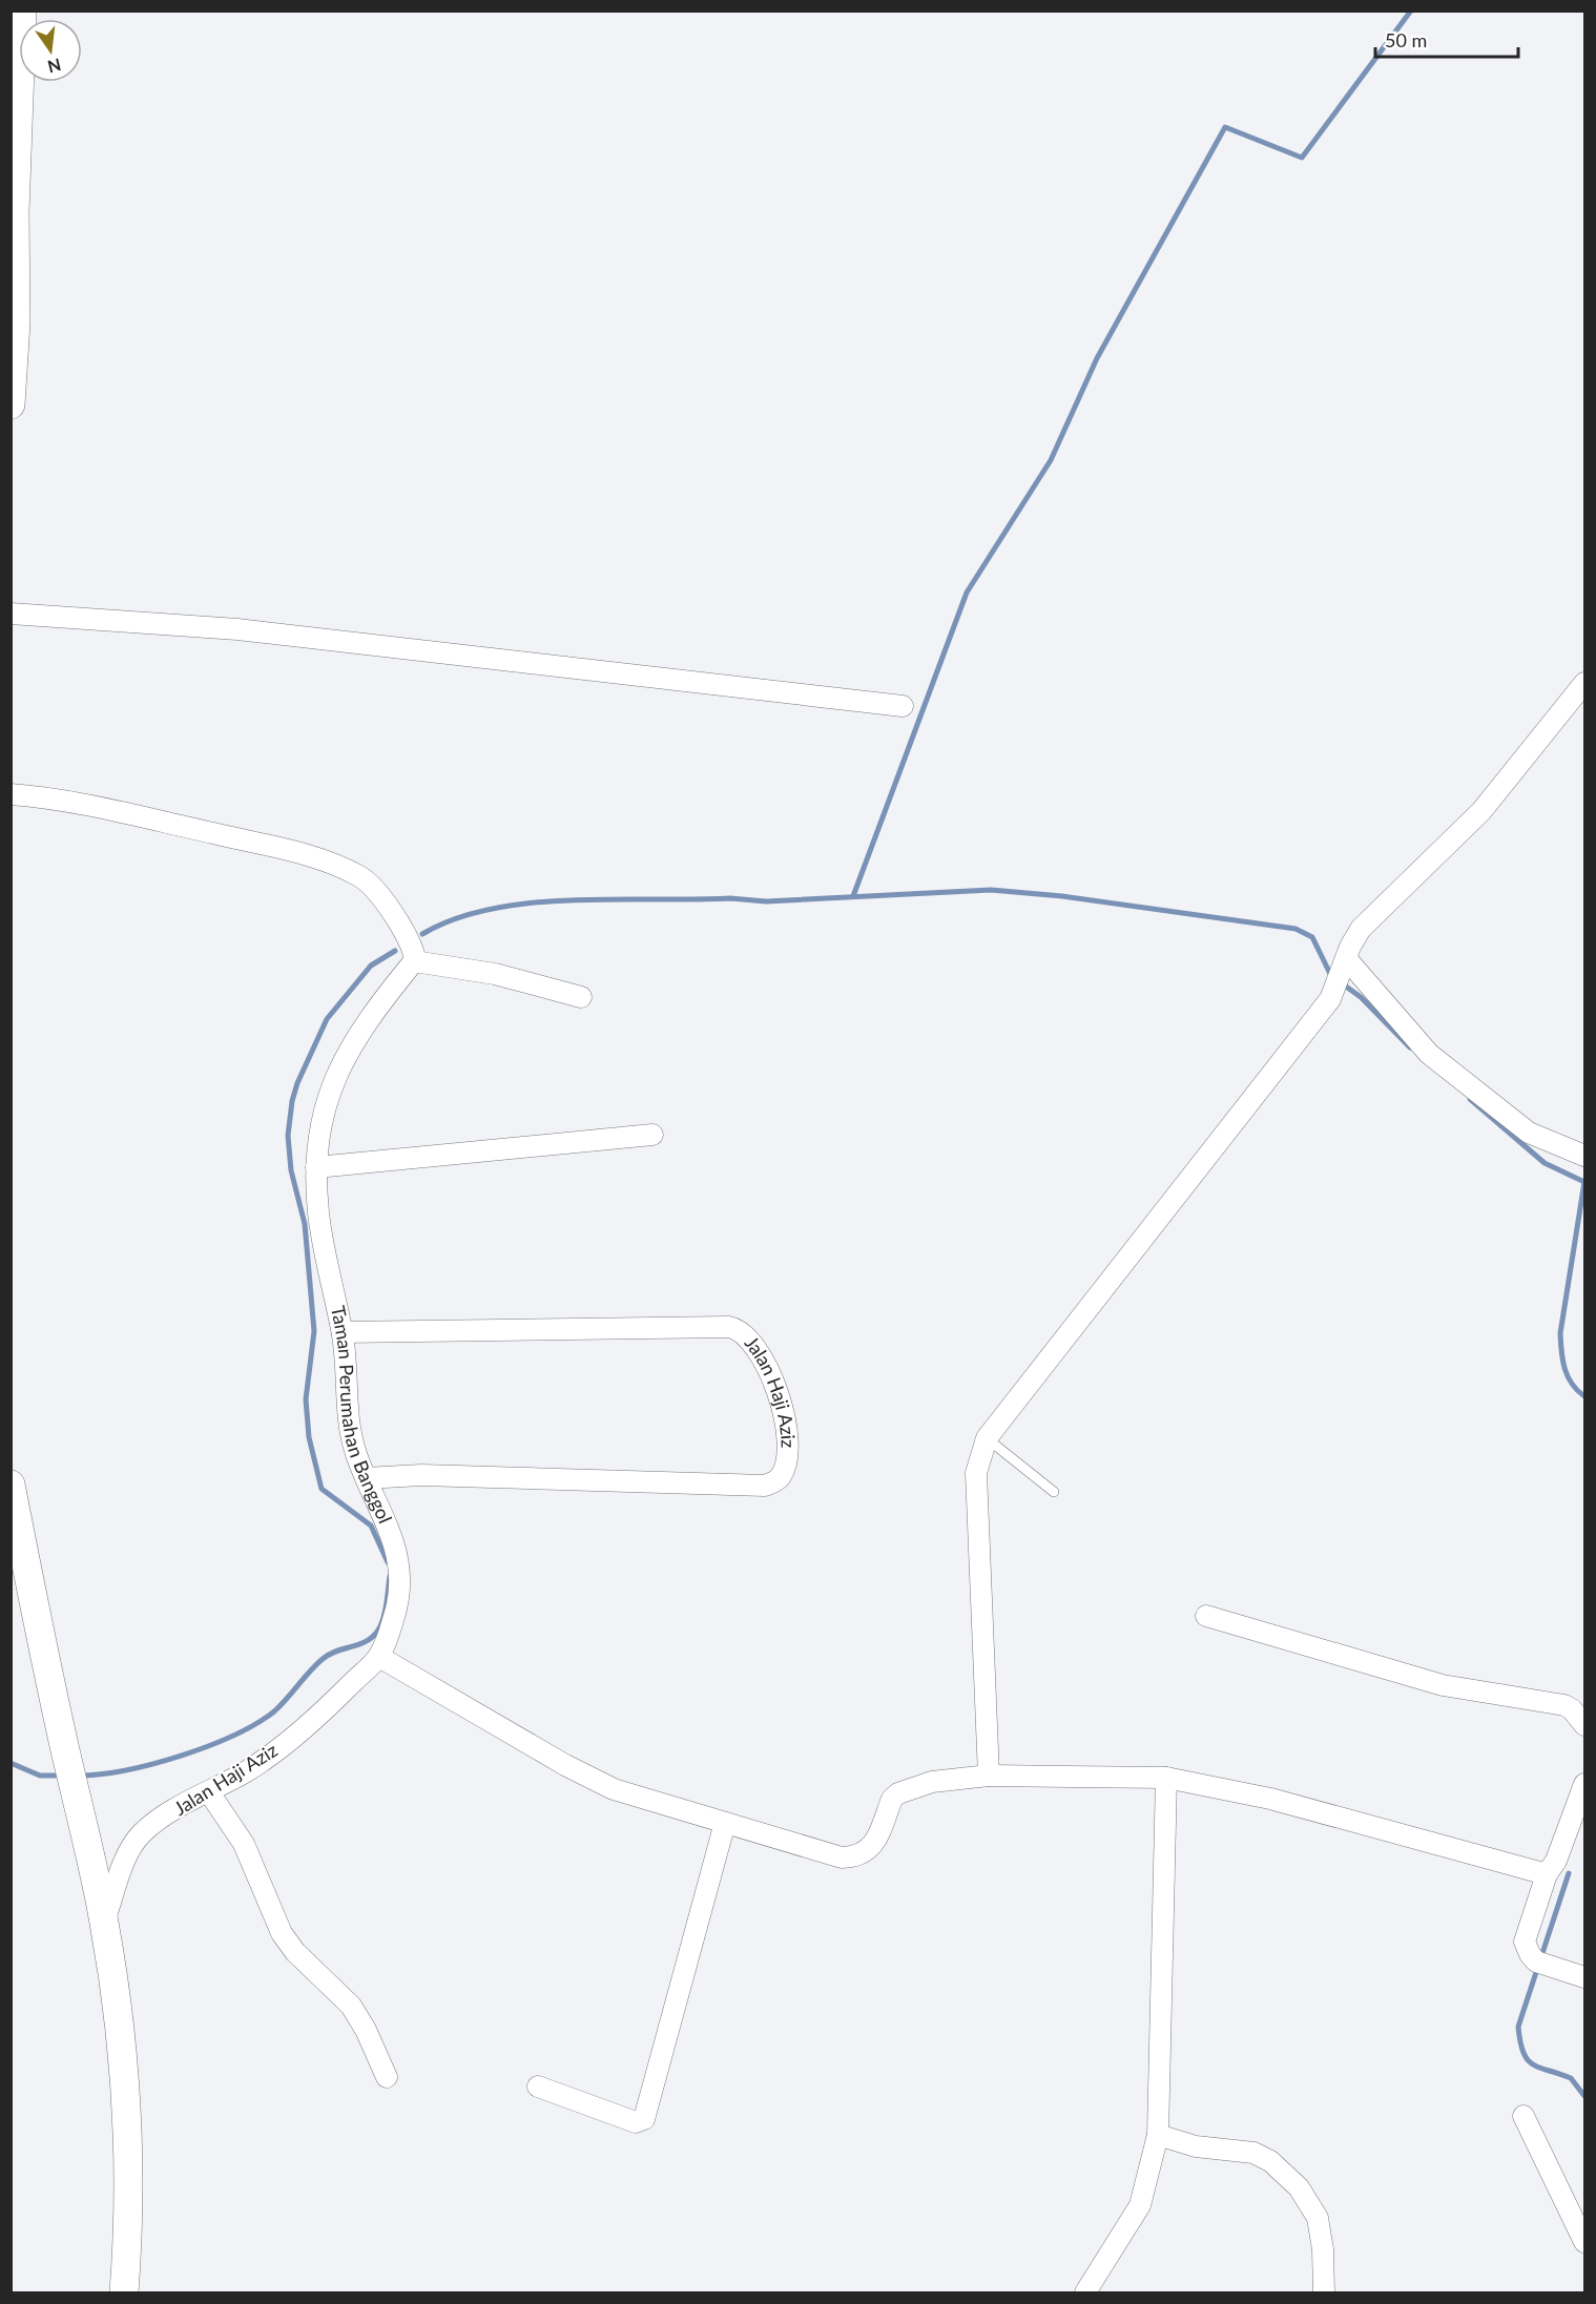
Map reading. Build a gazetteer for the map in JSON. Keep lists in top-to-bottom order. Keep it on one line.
{"streets":{"street":["Jalan Haji Aziz","Taman Perumahan Banggol"]},"crossings":[["Jalan Haji Aziz","Taman Perumahan Banggol"]],"scale_bar":"50 m","north":"bottom"}
